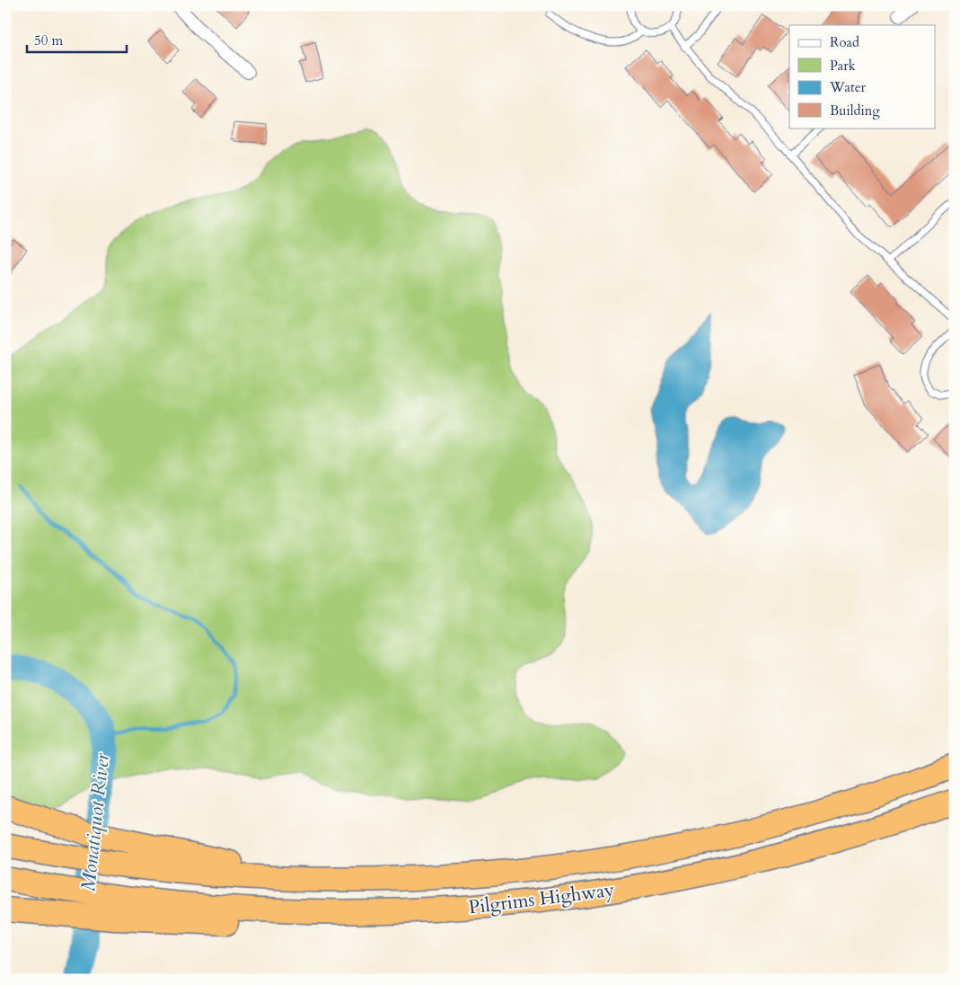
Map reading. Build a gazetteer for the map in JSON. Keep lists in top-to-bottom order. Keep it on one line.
{"streets":{"highway":["Pilgrims Highway"]},"water":["Monatiquot River"],"legend":["Road","Park","Water","Building"],"scale_bar":"50 m"}
